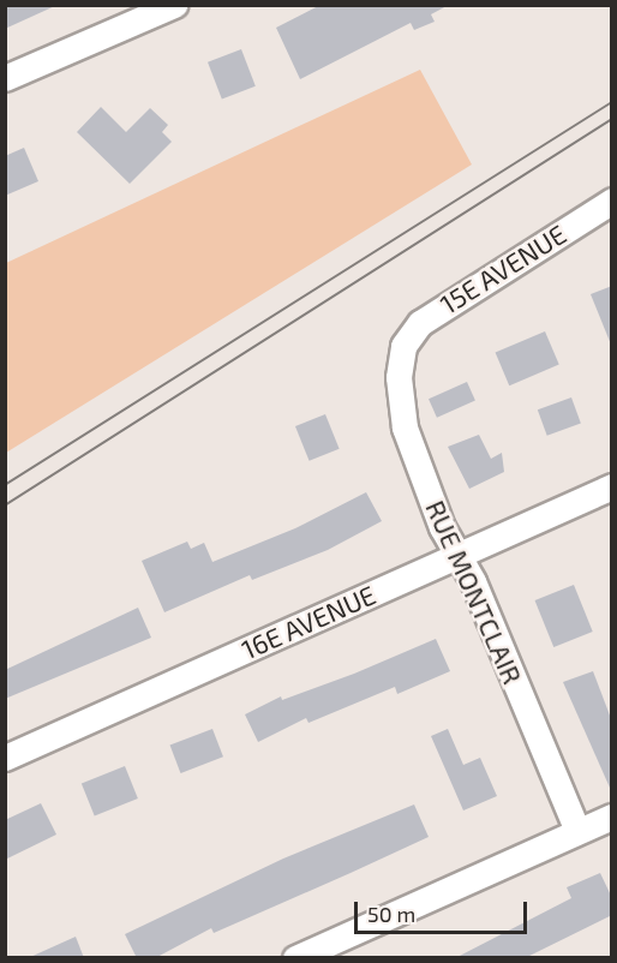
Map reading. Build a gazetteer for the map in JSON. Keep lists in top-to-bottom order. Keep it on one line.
{"streets":{"street":["15E AVENUE","RUE MONTCLAIR","16E AVENUE"]},"crossings":[["15E AVENUE","RUE MONTCLAIR"],["RUE MONTCLAIR","16E AVENUE"]],"scale_bar":"50 m"}
